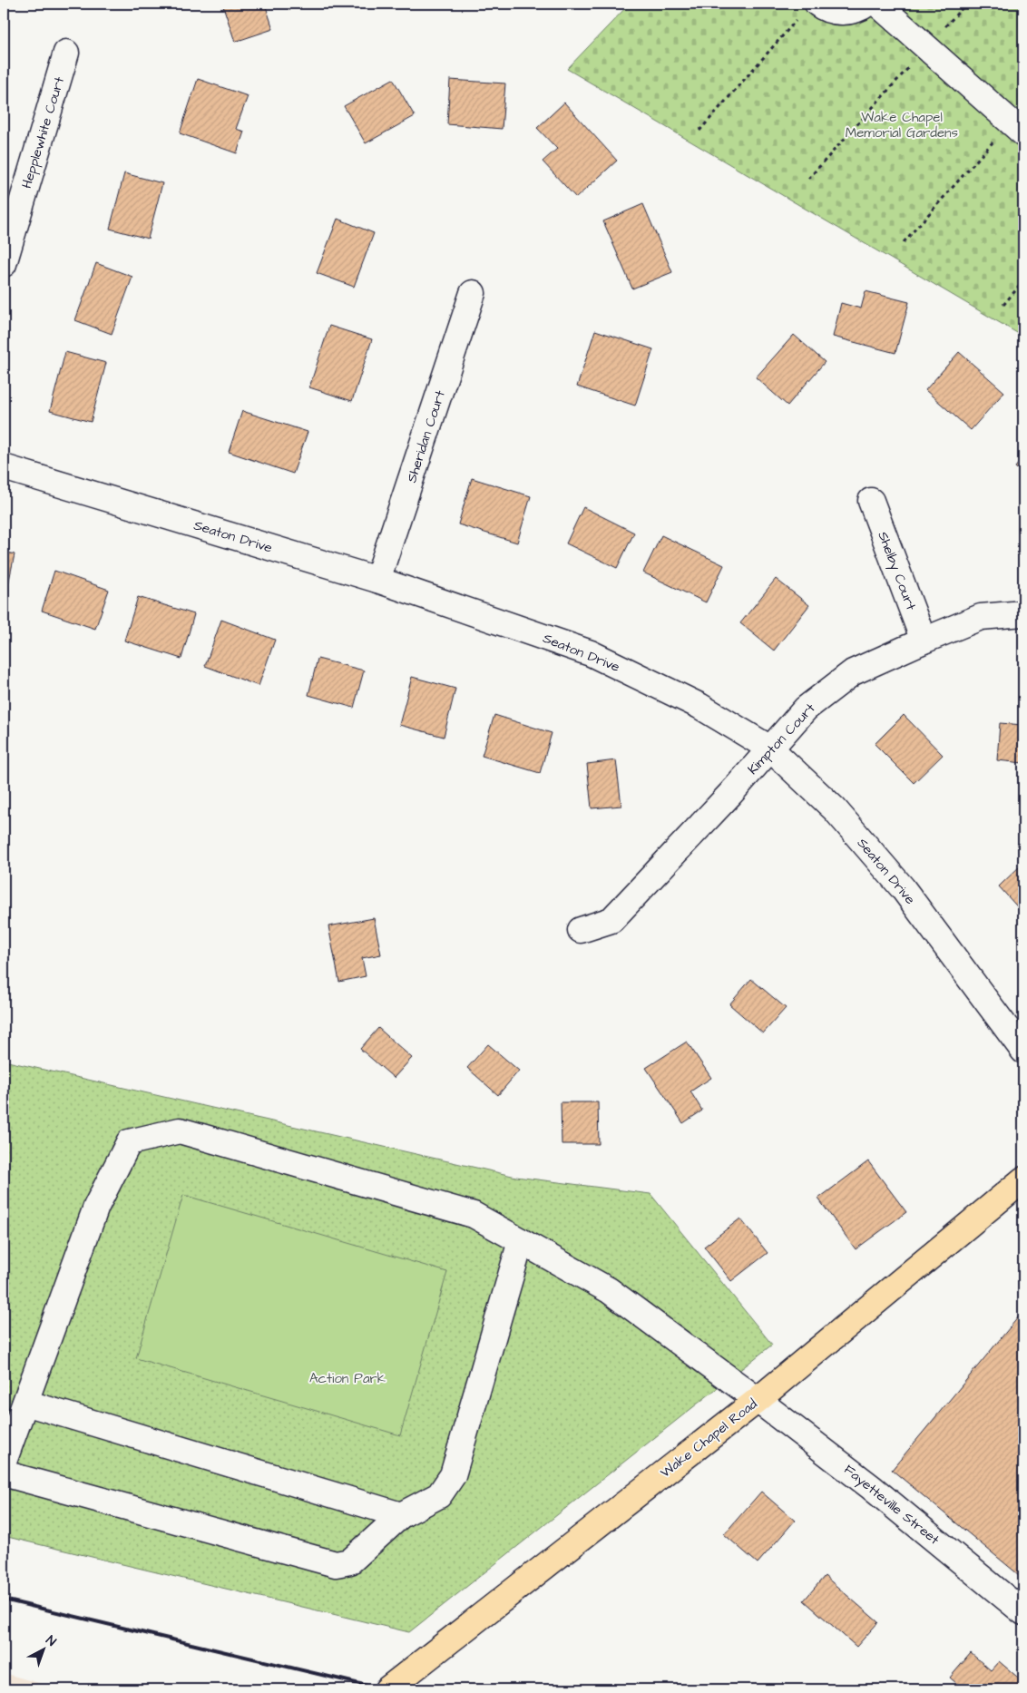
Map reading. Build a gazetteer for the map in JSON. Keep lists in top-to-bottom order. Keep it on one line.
{"streets":{"main road":["Wake Chapel Road"],"street":["Hepplewhite Court","Sheridan Court","Seaton Drive","Shelby Court","Kimpton Court","Fayetteville Street"]},"crossings":[["Sheridan Court","Seaton Drive"],["Seaton Drive","Kimpton Court"],["Shelby Court","Kimpton Court"],["Wake Chapel Road","Fayetteville Street"]],"parks":["Wake Chapel Memorial Gardens","Action Park"],"north":"top right"}
